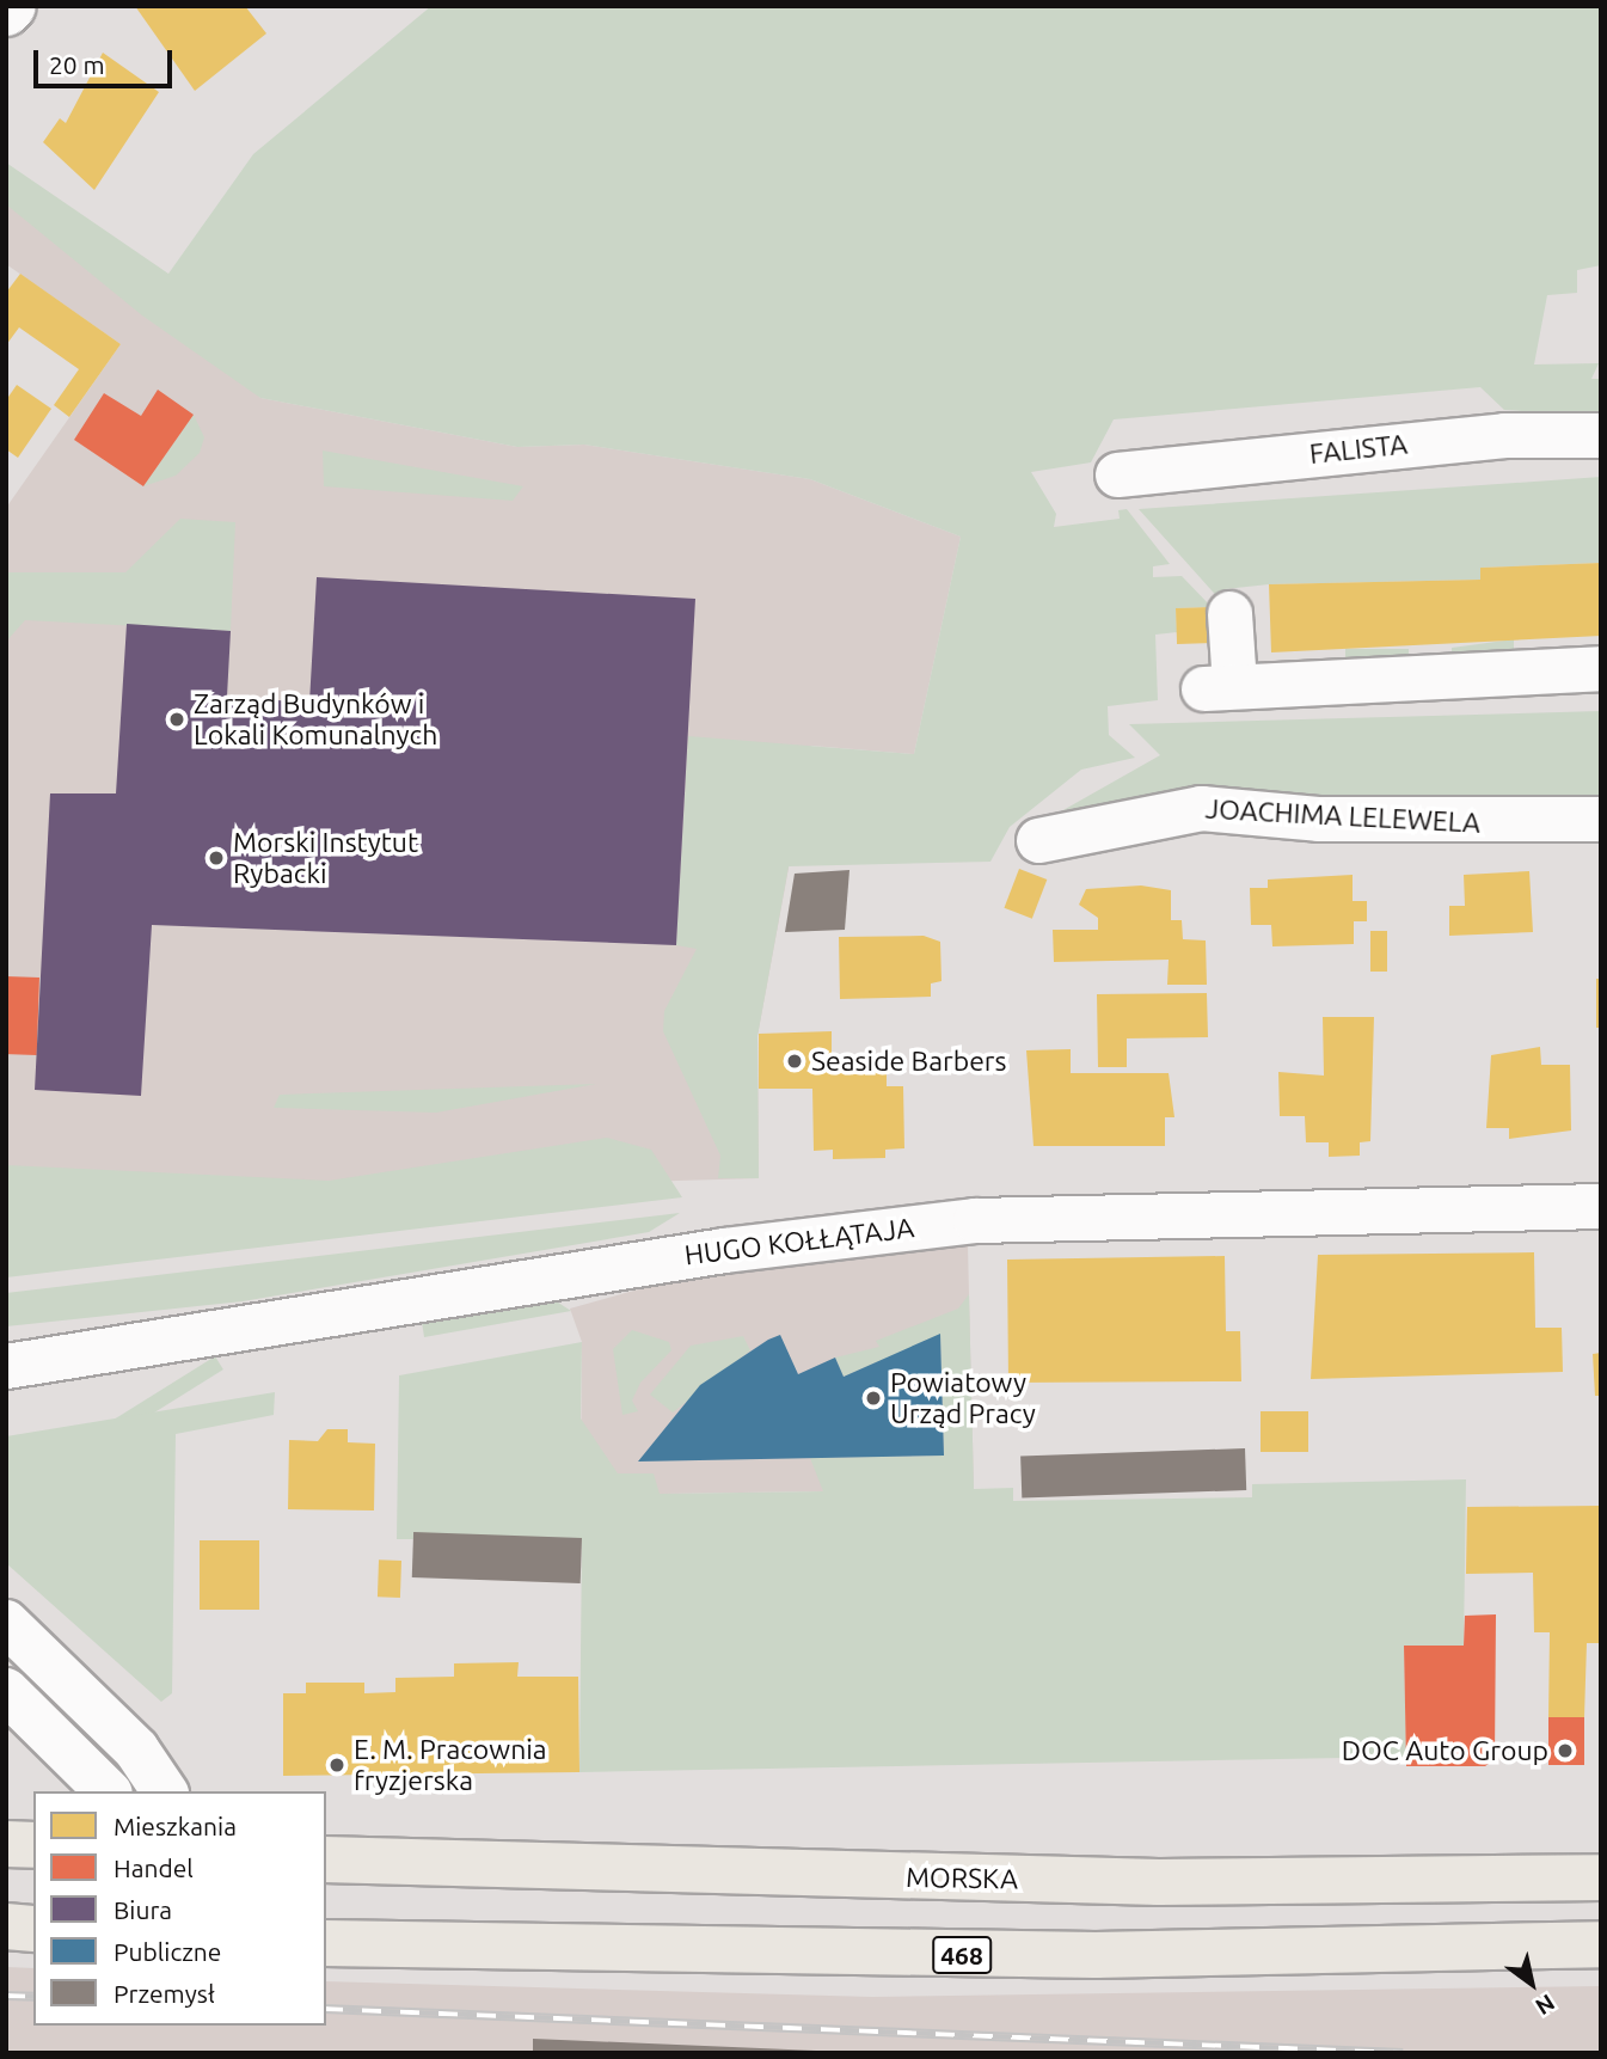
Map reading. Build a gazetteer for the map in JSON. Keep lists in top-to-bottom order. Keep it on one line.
{"streets":{"main road":["MORSKA","468"],"street":["FALISTA","JOACHIMA LELEWELA","HUGO KOŁŁĄTAJA"]},"places":["Zarząd Budynków i Lokali Komunalnych","Morski Instytut Rybacki","Seaside Barbers","Powiatowy Urząd Pracy","DOC Auto Group","E. M. Pracownia fryzjerska"],"legend":["Mieszkania","Handel","Biura","Publiczne","Przemysł"],"scale_bar":"20 m","north":"bottom right"}
